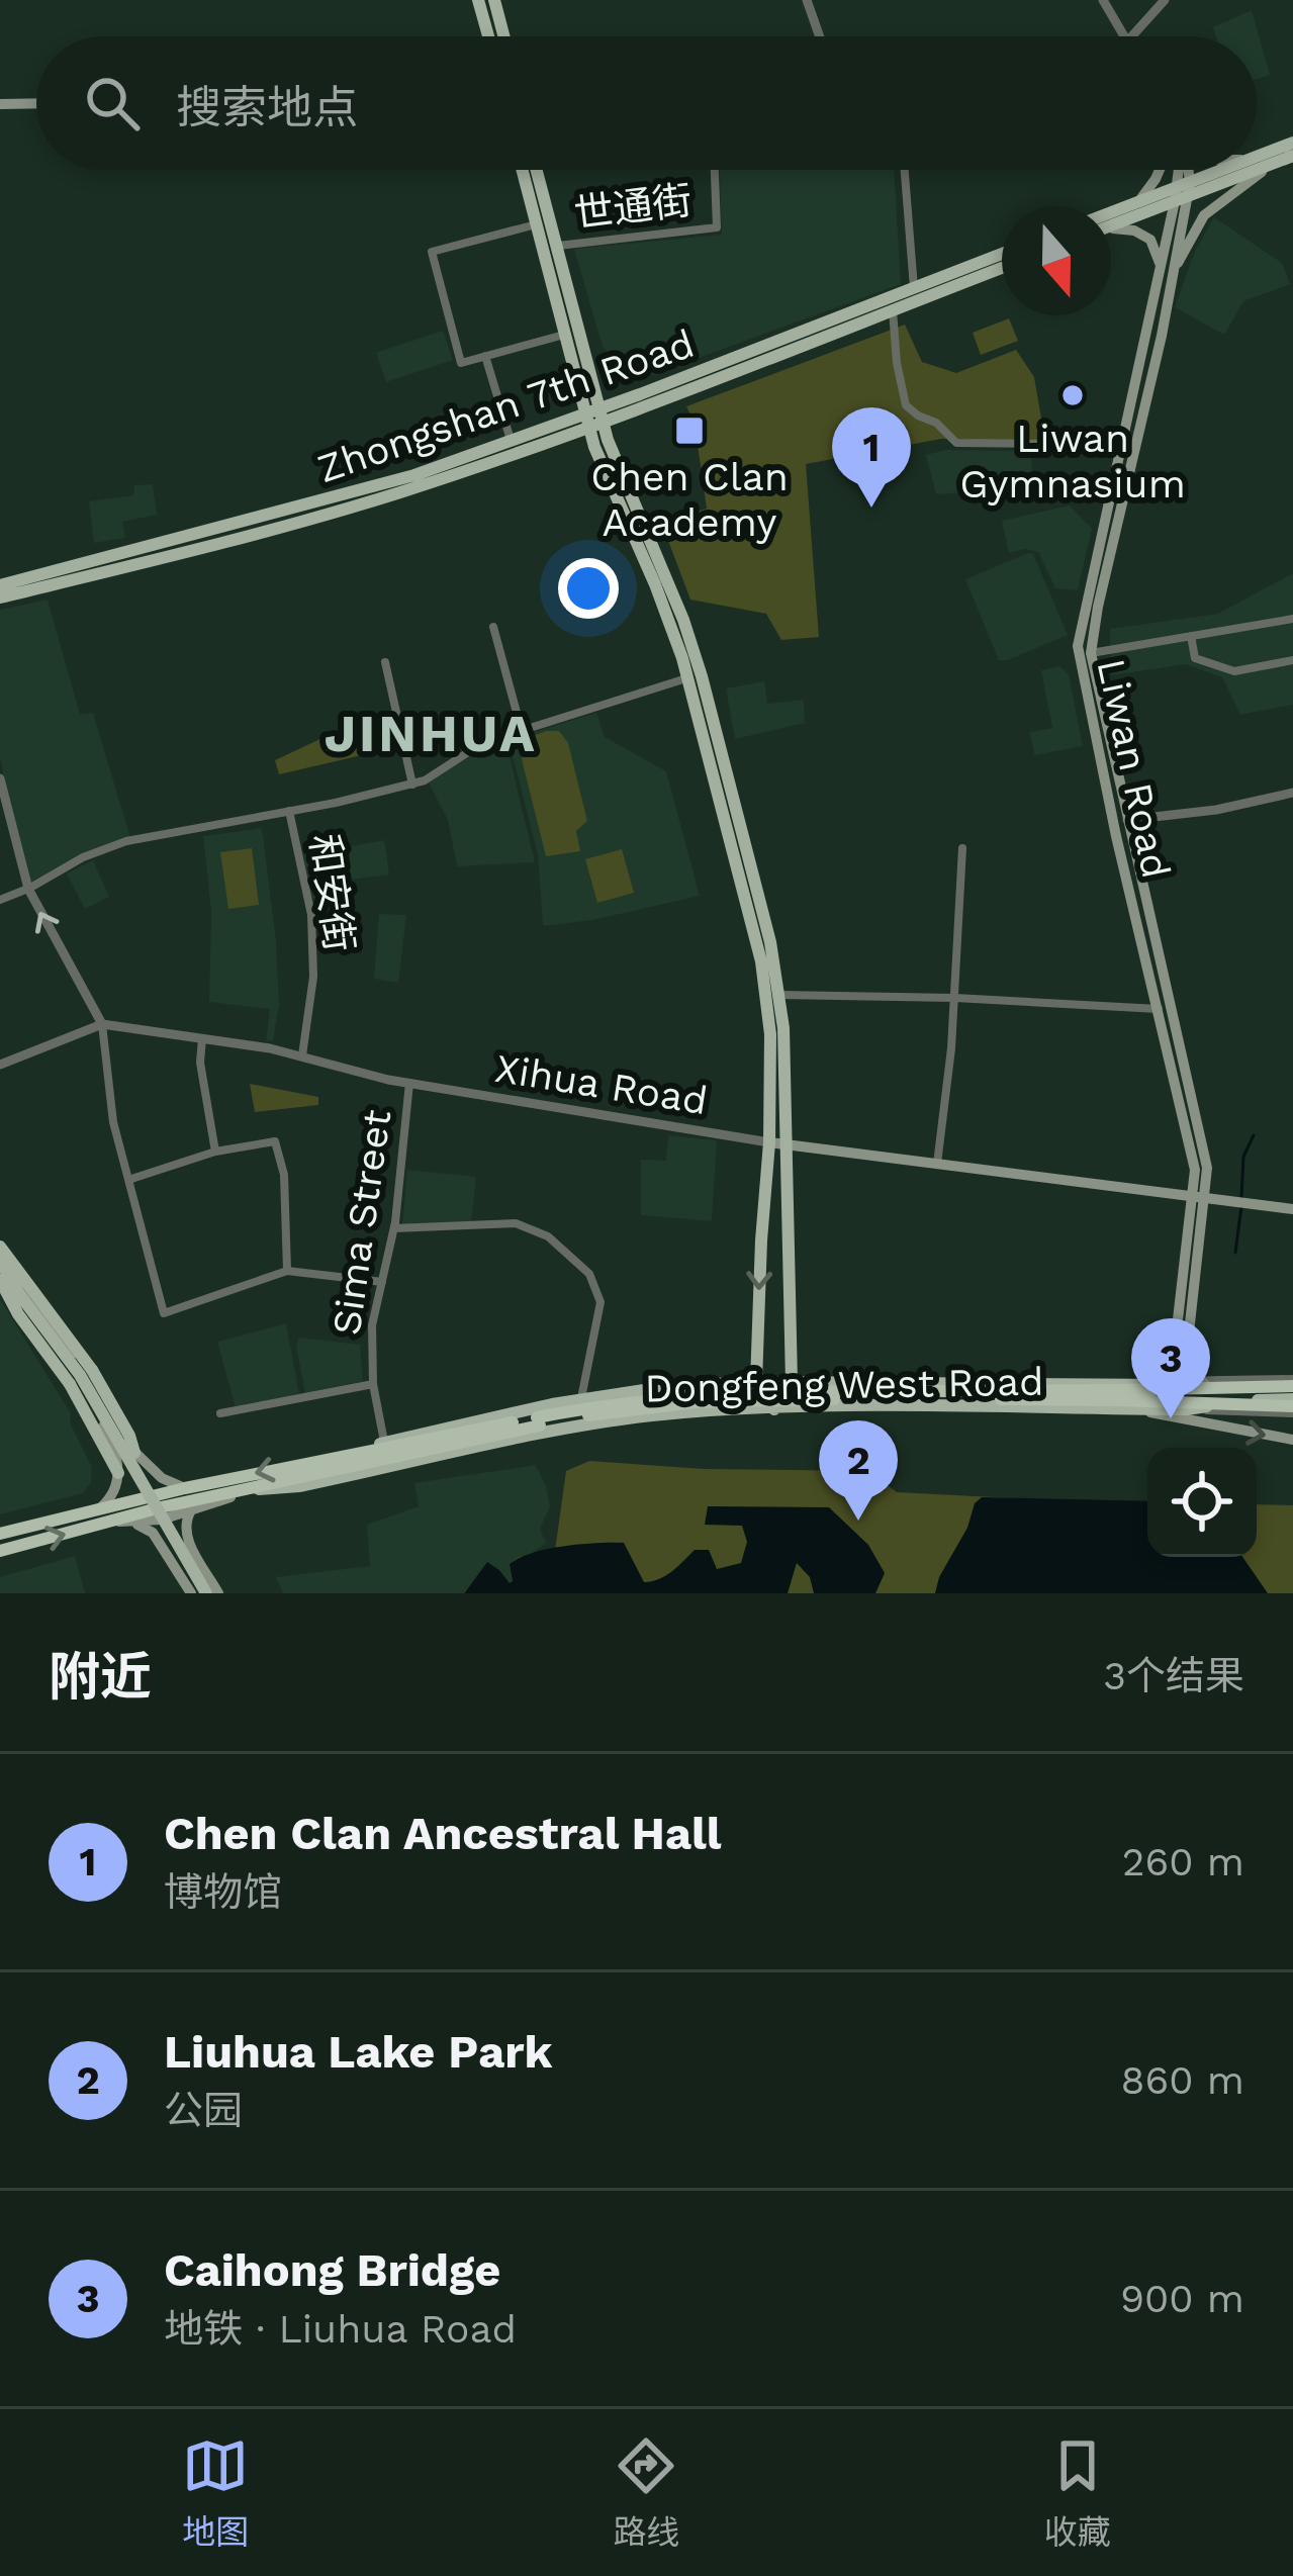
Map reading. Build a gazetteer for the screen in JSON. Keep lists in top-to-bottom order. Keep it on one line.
{"streets":{"highway":["Dongfeng West Road"],"main road":["Zhongshan 7th Road","Liwan Road","Xihua Road"],"street":["世通街","和安街","Sima Street"]},"crossings":[["Liwan Road","Xihua Road"],["Liwan Road","Dongfeng West Road"],["和安街","Xihua Road"],["Xihua Road","Sima Street"],["Sima Street","Dongfeng West Road"]],"districts":["JINHUA"],"places":{"other":["Liwan Gymnasium"],"transit":["Chen Clan Academy"]},"north":"bottom","page":{"search":"搜索地点","pins":["1","3","2"],"heading":["附近","3个结果"],"list":[{"mark":"1","name":"Chen Clan Ancestral Hall","note":"博物馆","value":"260 m"},{"mark":"2","name":"Liuhua Lake Park","note":"公园","value":"860 m"},{"mark":"3","name":"Caihong Bridge","note":"地铁 · Liuhua Road","value":"900 m"}],"nav":["地图","路线","收藏"]}}
